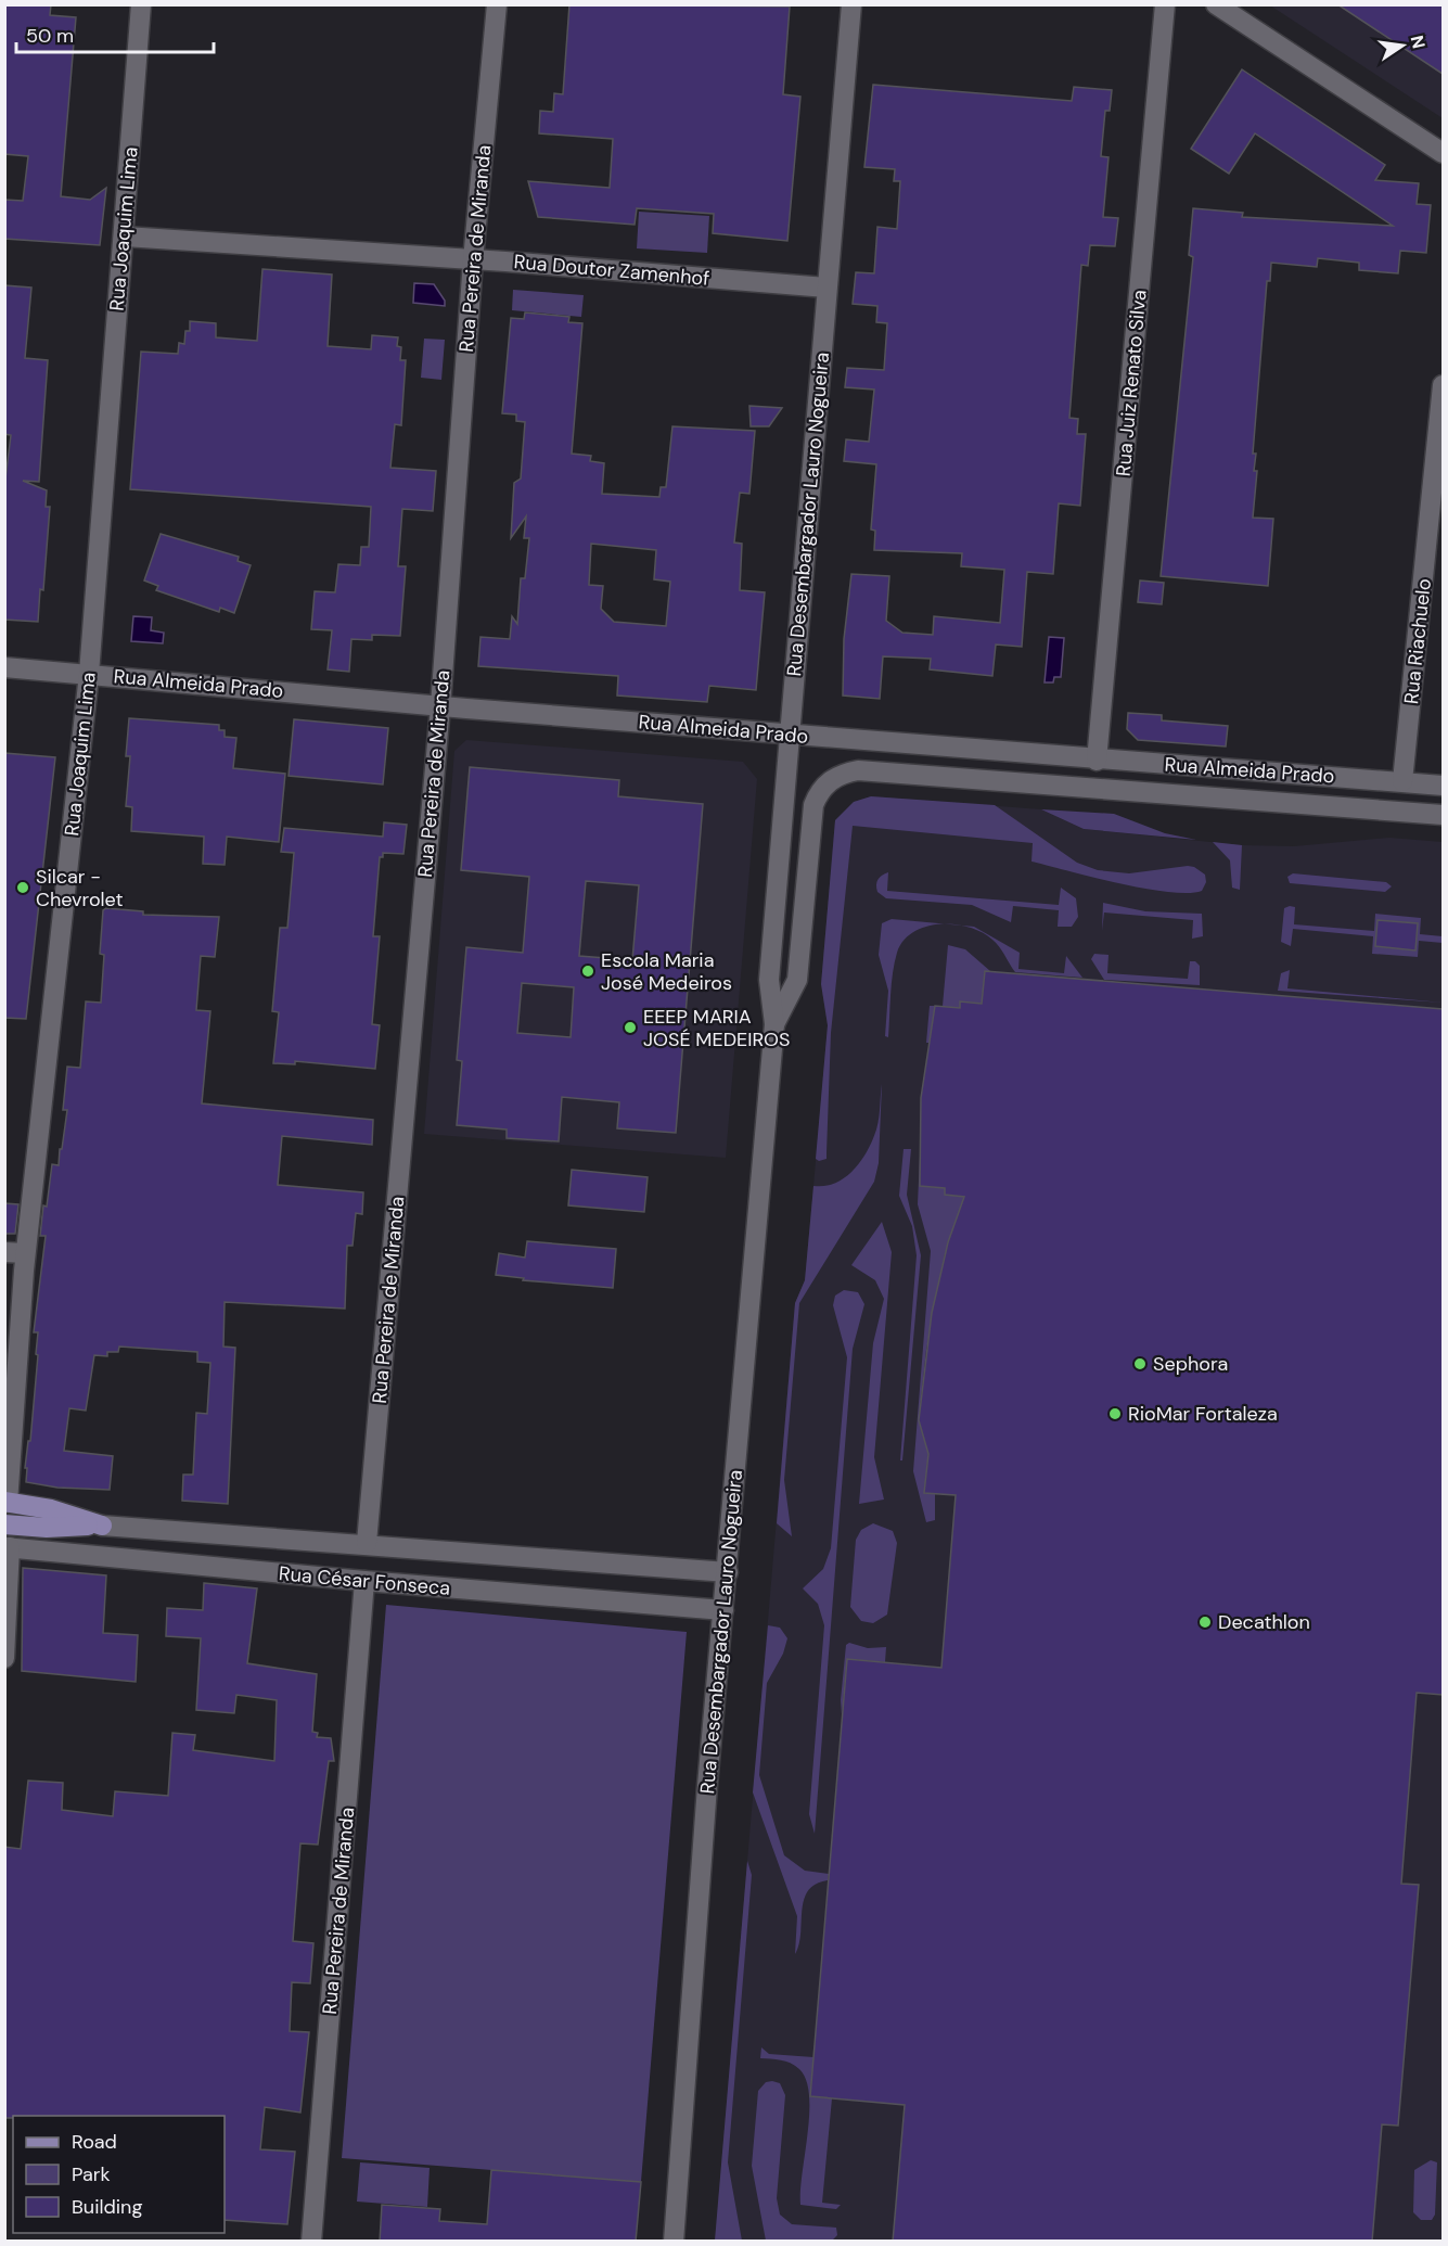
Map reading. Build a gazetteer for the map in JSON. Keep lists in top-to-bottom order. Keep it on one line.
{"streets":{"street":["Rua Joaquim Lima","Rua Pereira de Miranda","Rua Doutor Zamenhof","Rua Juiz Renato Silva","Rua Desembargador Lauro Nogueira","Rua Riachuelo","Rua Almeida Prado","Rua César Fonseca"]},"crossings":[["Rua Joaquim Lima","Rua Doutor Zamenhof"],["Rua Joaquim Lima","Rua Almeida Prado"],["Rua Pereira de Miranda","Rua Doutor Zamenhof"],["Rua Pereira de Miranda","Rua Almeida Prado"],["Rua Pereira de Miranda","Rua César Fonseca"],["Rua Doutor Zamenhof","Rua Desembargador Lauro Nogueira"],["Rua Juiz Renato Silva","Rua Almeida Prado"],["Rua Desembargador Lauro Nogueira","Rua Almeida Prado"],["Rua Desembargador Lauro Nogueira","Rua César Fonseca"],["Rua Riachuelo","Rua Almeida Prado"]],"places":["Silcar - Chevrolet","Escola Maria José Medeiros","EEEP MARIA JOSÉ MEDEIROS","Sephora","RioMar Fortaleza","Decathlon"],"legend":["Road","Park","Building"],"scale_bar":"50 m","north":"right"}
